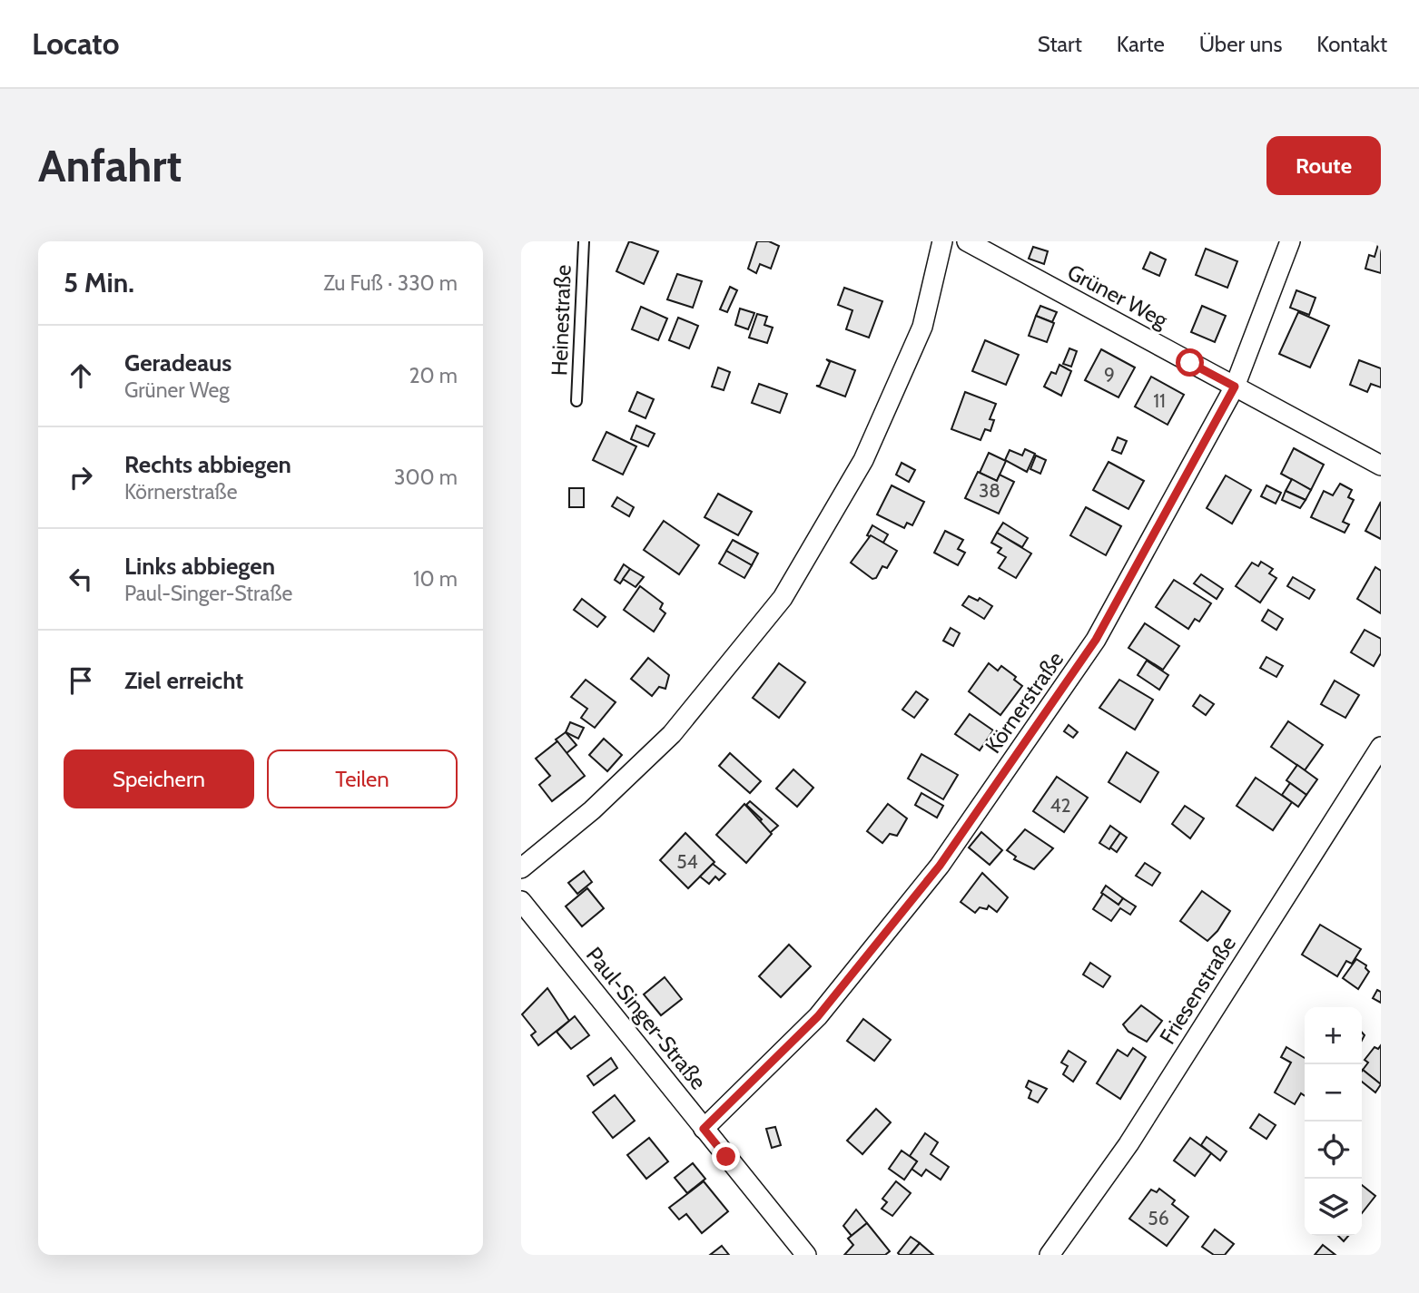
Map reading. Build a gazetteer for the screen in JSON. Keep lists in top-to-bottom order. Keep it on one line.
{"streets":{"street":["Grüner Weg","Körnerstraße","Friesenstraße","Paul-Singer-Straße"],"lane":["Heinestraße"]},"crossings":[["Grüner Weg","Körnerstraße"],["Körnerstraße","Paul-Singer-Straße"]],"house_numbers":["9","11","38","42","54","56"],"page":{"header":"Locato","nav":["Start","Karte","Über uns","Kontakt"],"buttons":["Route",["Speichern","Teilen"]],"title":"Anfahrt","heading":["5 Min.","Zu Fuß · 330 m"],"list":[["Geradeaus","Grüner Weg","20 m"],["Rechts abbiegen","Körnerstraße","300 m"],["Links abbiegen","Paul-Singer-Straße","10 m"],"Ziel erreicht"],"map_buttons":["+","−"]}}
